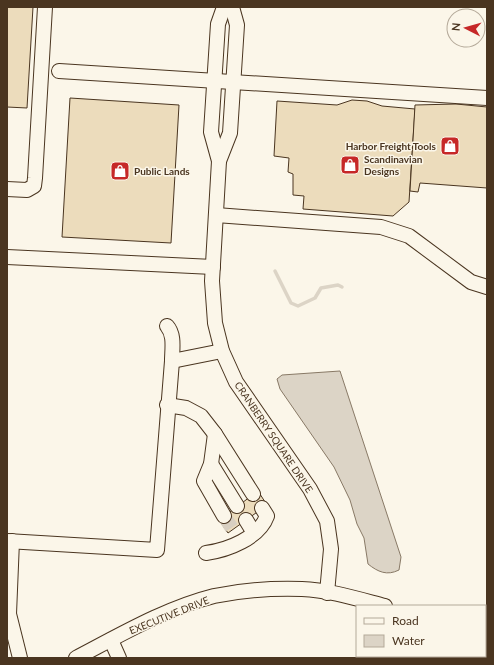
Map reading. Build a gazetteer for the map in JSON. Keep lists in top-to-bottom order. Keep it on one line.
{"streets":{"street":["CRANBERRY SQUARE DRIVE","EXECUTIVE DRIVE"]},"crossings":[["CRANBERRY SQUARE DRIVE","EXECUTIVE DRIVE"]],"places":{"shop":["Harbor Freight Tools","Scandinavian Designs","Public Lands"]},"legend":["Road","Water"],"north":"left"}
